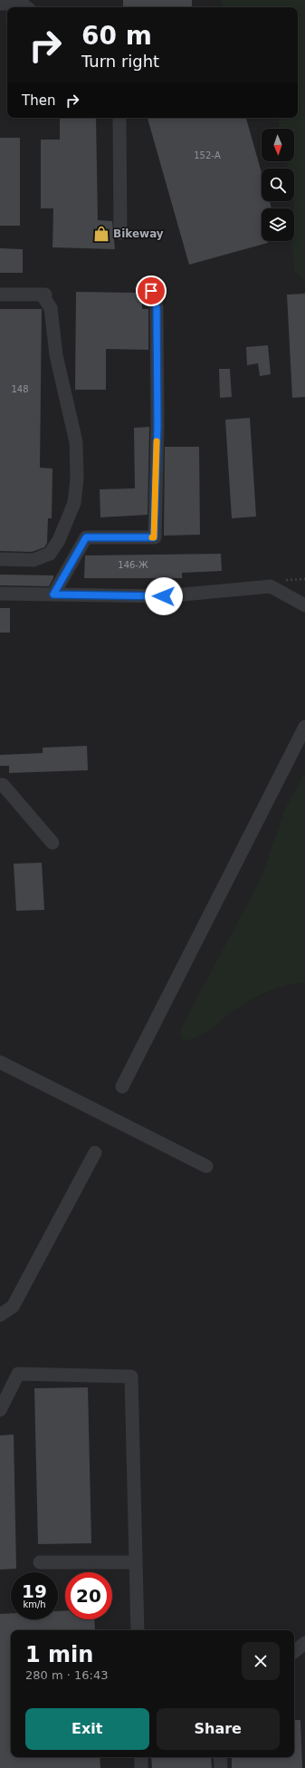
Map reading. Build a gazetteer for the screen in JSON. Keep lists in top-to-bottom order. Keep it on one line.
{"places":{"shop":["Bikeway"]},"house_numbers":["152-А","148","146-Ж"],"north":"bottom","page":{"turn":["60 m","Turn right"],"then":"Then","speed":"19 km/h","limit":"20","heading":["1 min","280 m · 16:43"],"buttons":["Exit","Share"]}}
